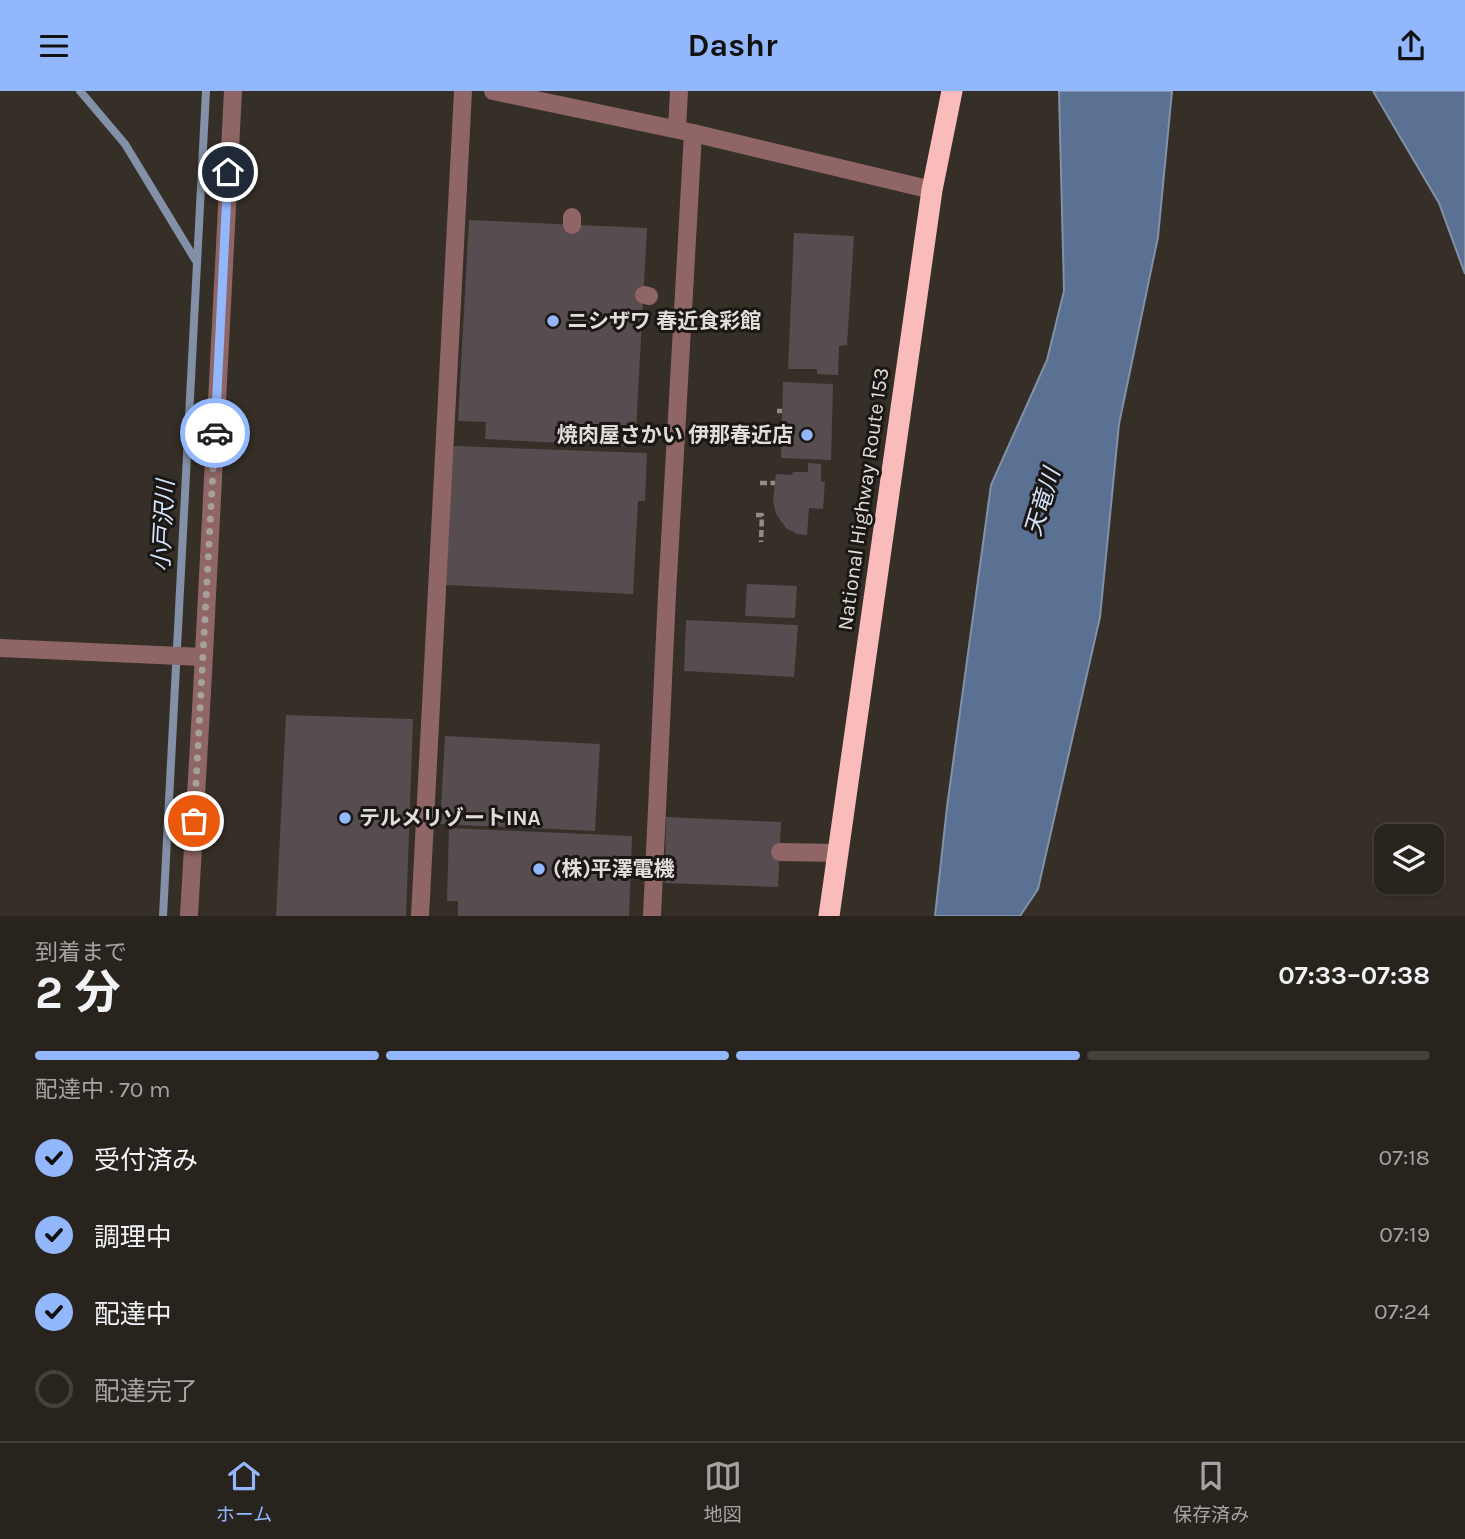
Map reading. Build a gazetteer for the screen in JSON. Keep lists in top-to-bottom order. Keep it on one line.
{"streets":{"highway":["National Highway Route 153"]},"water":["天竜川","小戸沢川"],"places":["ニシザワ 春近食彩館","焼肉屋さかい 伊那春近店","テルメリゾートINA","(株)平澤電機"],"page":{"header":"Dashr","heading":["2 分","到着まで","07:33–07:38"],"bar":"配達中 · 70 m","list":[["受付済み","07:18"],["調理中","07:19"],["配達中","07:24"],"配達完了"],"tabs":["ホーム","地図","保存済み"]}}
